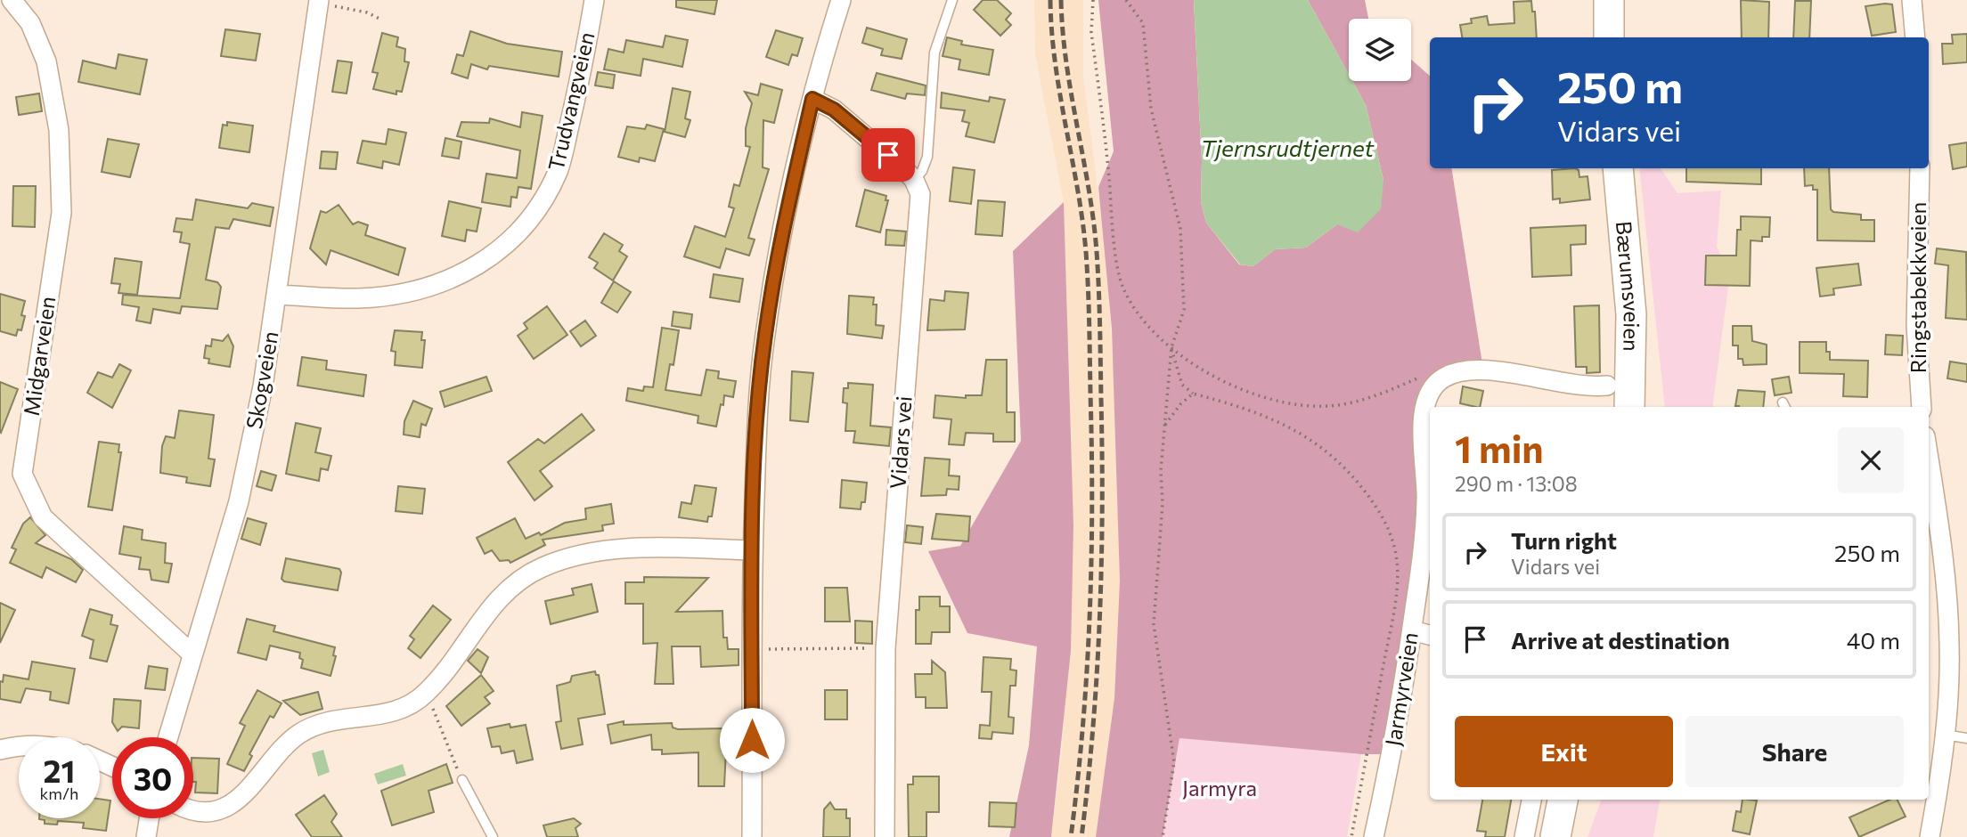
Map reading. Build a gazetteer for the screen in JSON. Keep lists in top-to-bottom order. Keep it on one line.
{"streets":{"main road":["Bærumsveien"],"street":["Trudvangveien","Ringstabekkveien","Midgarveien","Skogveien","Vidars vei","Jarmyrveien"]},"crossings":[["Trudvangveien","Skogveien"],["Midgarveien","Skogveien"]],"water":["Tjernsrudtjernet"],"parks":["Jarmyra"],"page":{"turn":["250 m","Vidars vei"],"heading":["1 min","290 m · 13:08"],"list":[{"name":"Turn right","note":"Vidars vei","value":"250 m"},{"name":"Arrive at destination","value":"40 m"}],"buttons":["Exit","Share"],"speed":"21 km/h","limit":"30"}}
